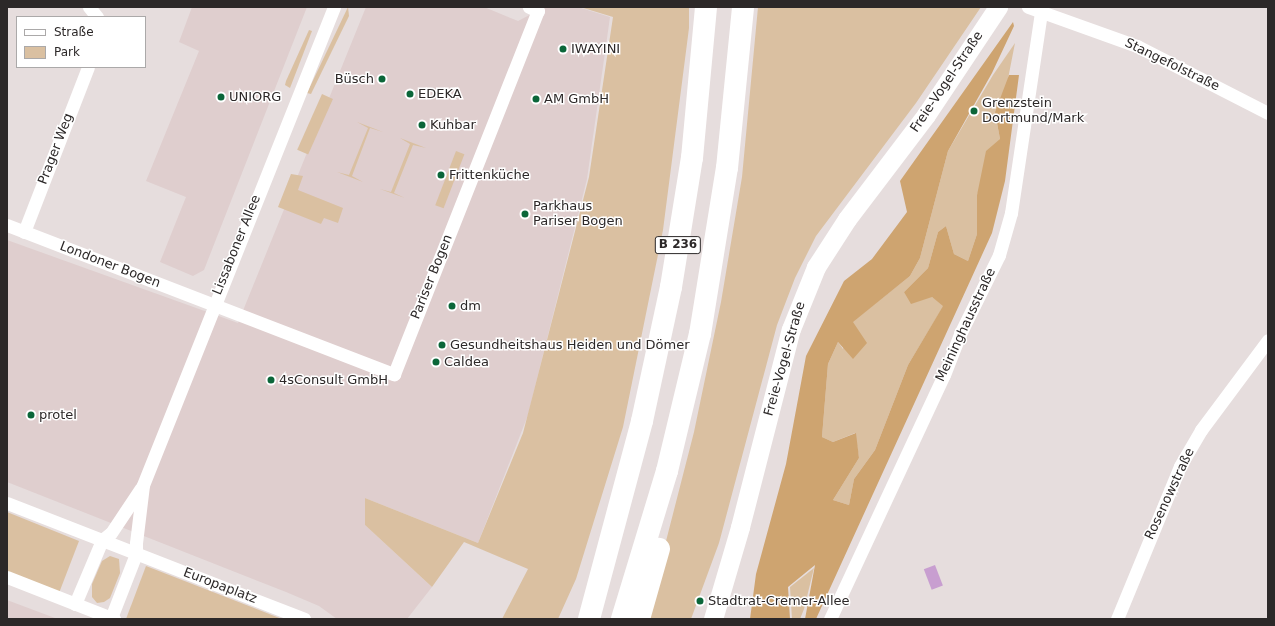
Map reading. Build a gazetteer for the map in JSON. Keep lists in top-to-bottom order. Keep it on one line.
{"streets":{"highway":["B 236"],"street":["Stangefolstraße","Freie-Vogel-Straße","Prager Weg","Lissaboner Allee","Londoner Bogen","Pariser Bogen","Meininghausstraße","Rosenowstraße","Europaplatz"]},"crossings":[["Stangefolstraße","Meininghausstraße"],["Prager Weg","Londoner Bogen"],["Lissaboner Allee","Londoner Bogen"],["Lissaboner Allee","Pariser Bogen"],["Lissaboner Allee","Europaplatz"],["Londoner Bogen","Pariser Bogen"]],"places":["IWAYINI","Büsch","EDEKA","UNIORG","AM GmbH","Grenzstein Dortmund/Mark","Kuhbar","Frittenküche","Parkhaus Pariser Bogen","dm","Gesundheitshaus Heiden und Dömer","Caldea","4sConsult GmbH","protel","Stadtrat-Cremer-Allee"],"legend":["Straße","Park"]}
